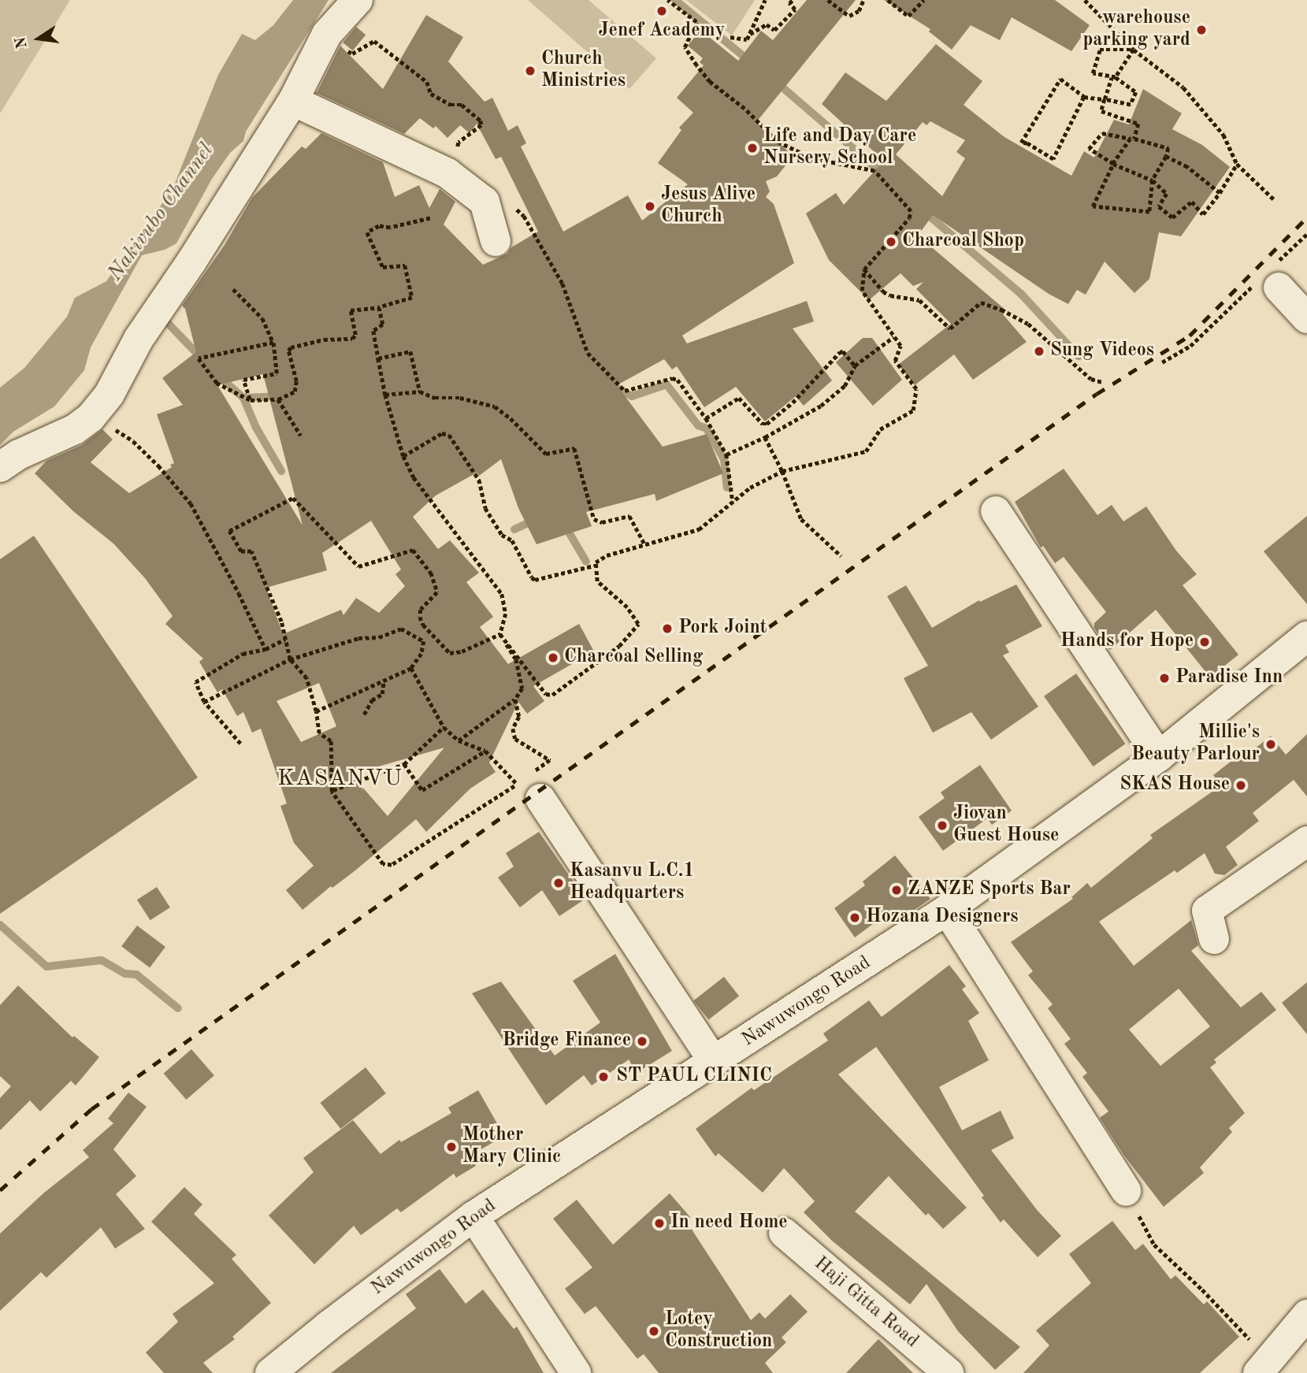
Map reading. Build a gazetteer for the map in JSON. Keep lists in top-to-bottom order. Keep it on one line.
{"streets":{"street":["Nawuwongo Road","Haji Gitta Road"]},"districts":["KASANVU"],"water":["Nakivubo Channel"],"places":["Jenef Academy","warehouse parking yard","Church Ministries","Life and Day Care Nursery School","Jesus Alive Church","Charcoal Shop","Sung Videos","Pork Joint","Hands for Hope","Charcoal Selling","Paradise Inn","Millie's Beauty Parlour","SKAS House","Jiovan Guest House","Kasanvu L.C.1 Headquarters","ZANZE Sports Bar","Hozana Designers","Bridge Finance","ST PAUL CLINIC","Mother Mary Clinic","In need Home","Lotey Construction"],"north":"left"}
